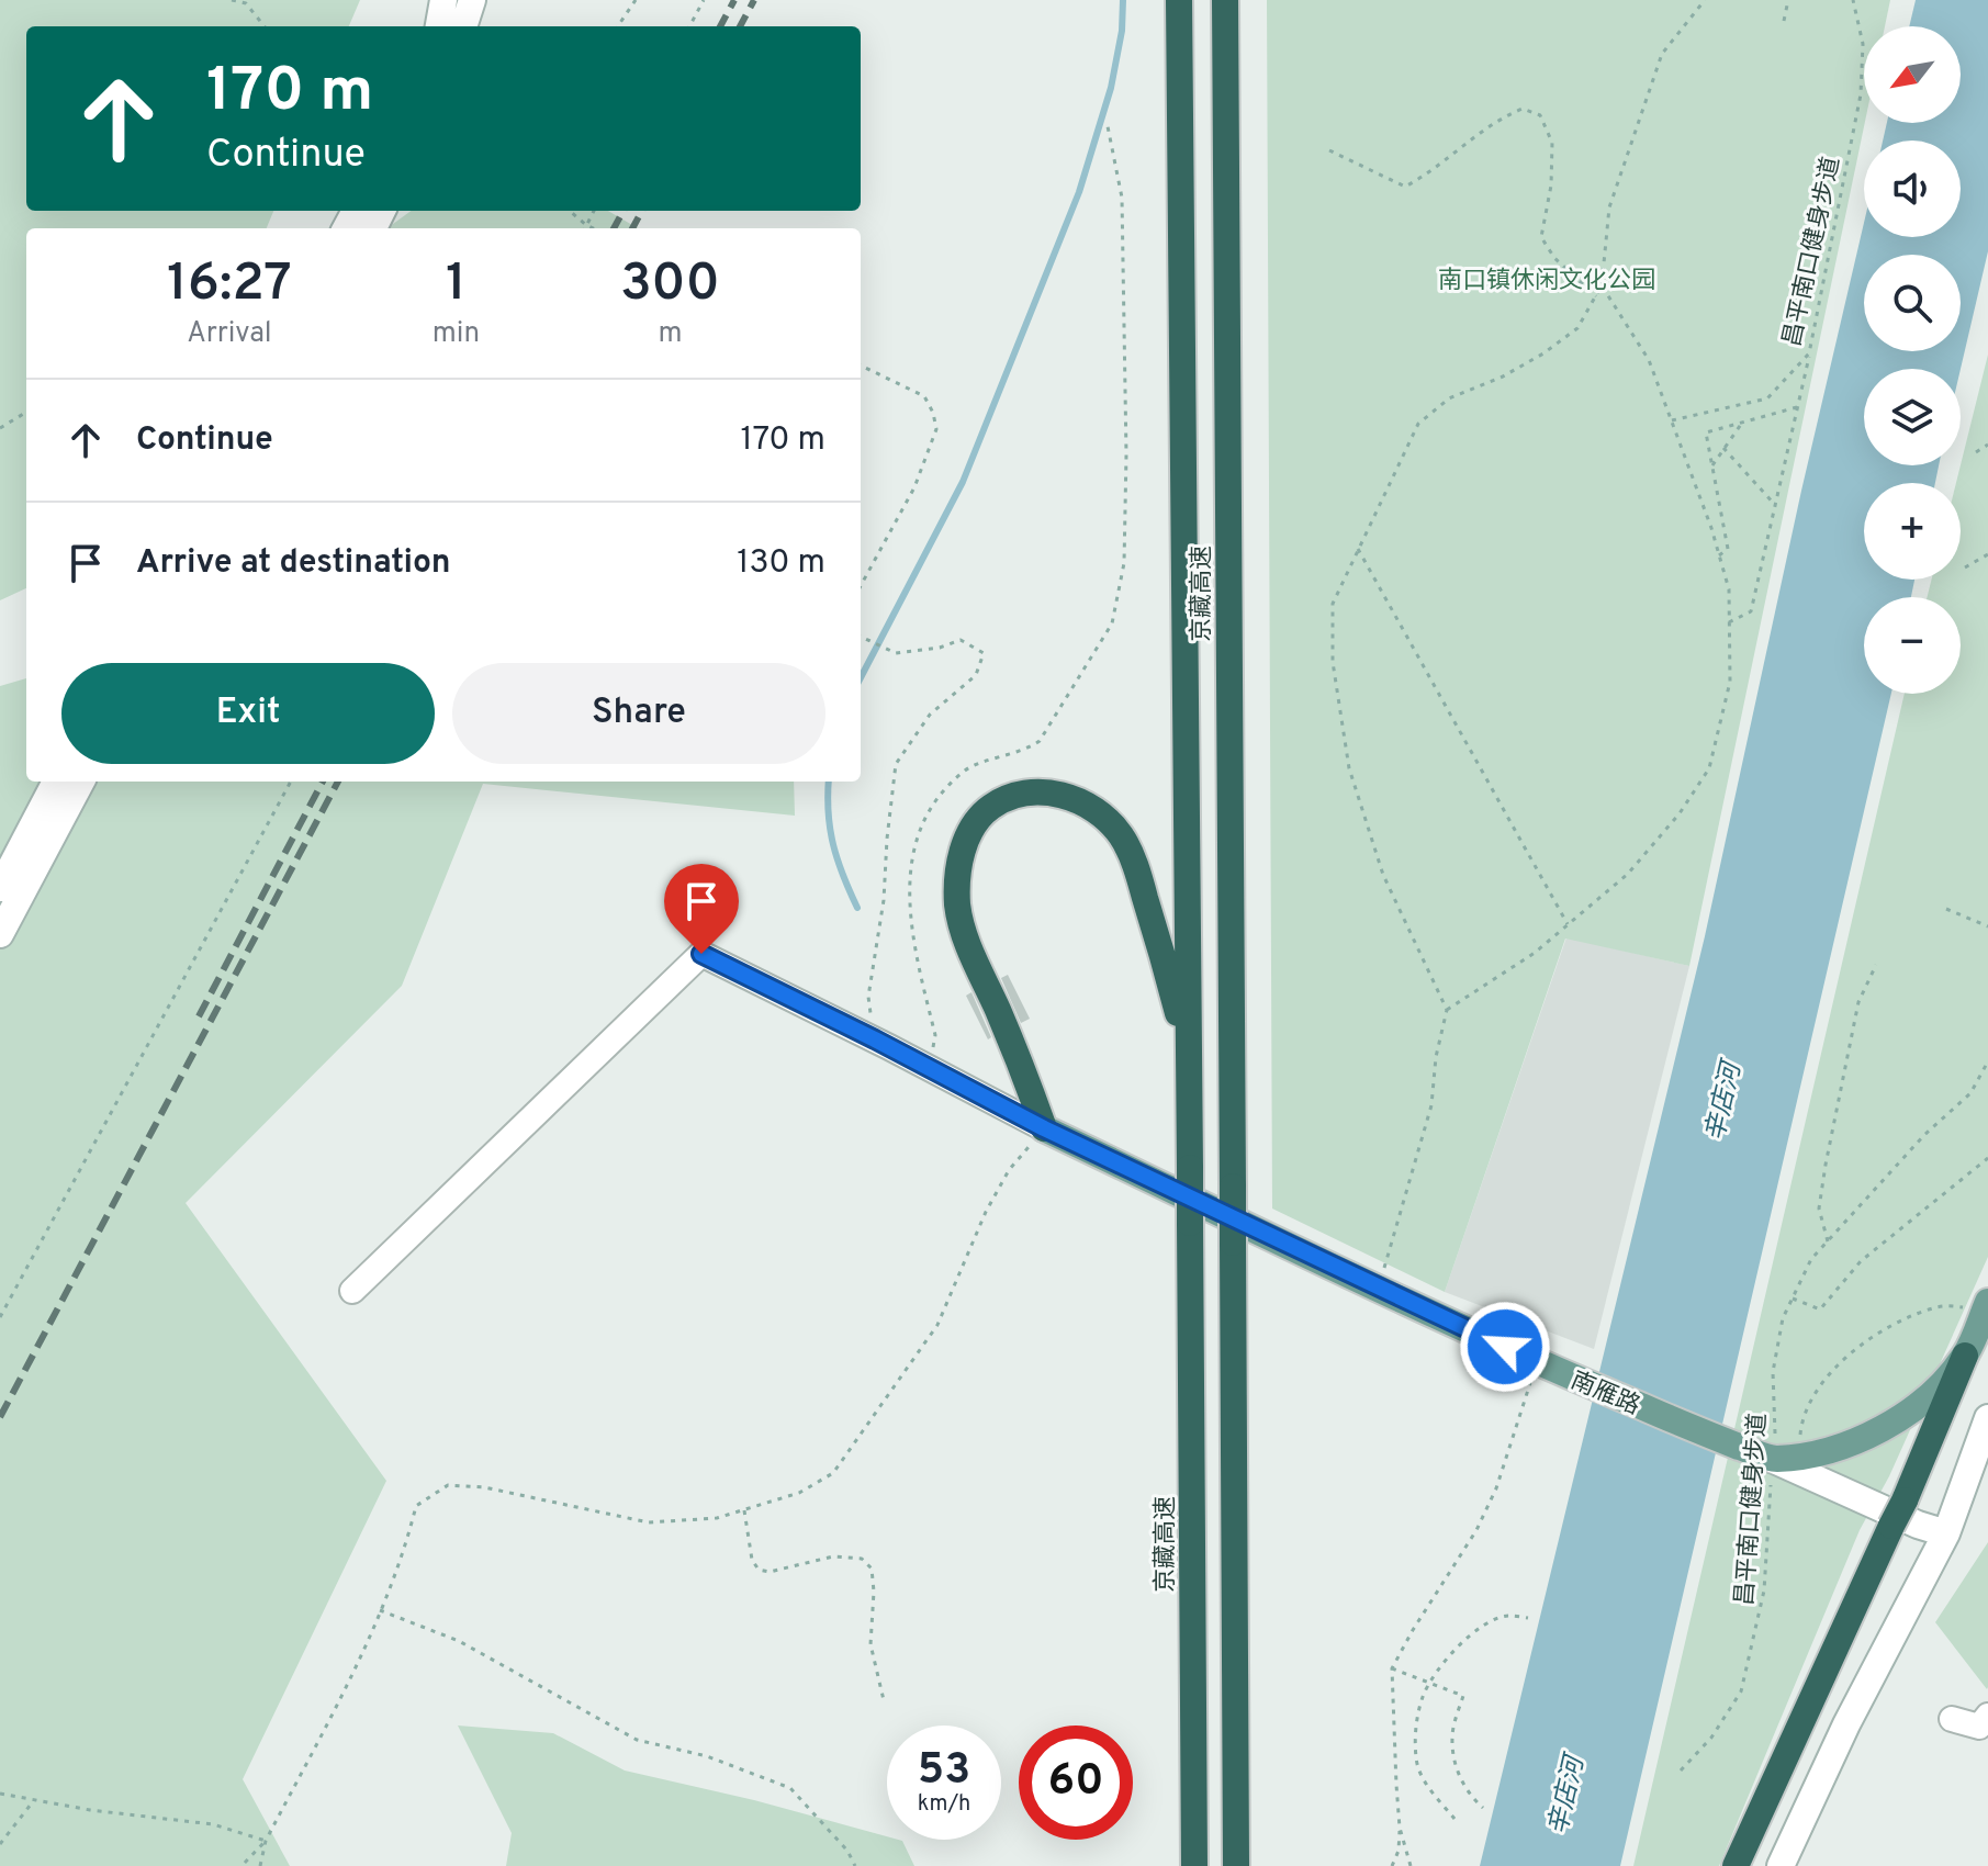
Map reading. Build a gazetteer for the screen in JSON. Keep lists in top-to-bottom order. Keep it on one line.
{"streets":{"highway":["京藏高速"],"main road":["南雁路"],"path":["昌平南口健身步道"]},"crossings":[["昌平南口健身步道","南雁路"]],"water":["辛店河"],"parks":["南口镇休闲文化公园"],"north":"bottom left","page":{"map_buttons":["+","−"],"turn":["170 m","Continue"],"eta":["16:27","Arrival","1","min","300","m"],"list":[{"name":"Continue","value":"170 m"},{"name":"Arrive at destination","value":"130 m"}],"buttons":["Exit","Share"],"speed":"53 km/h","limit":"60"}}
